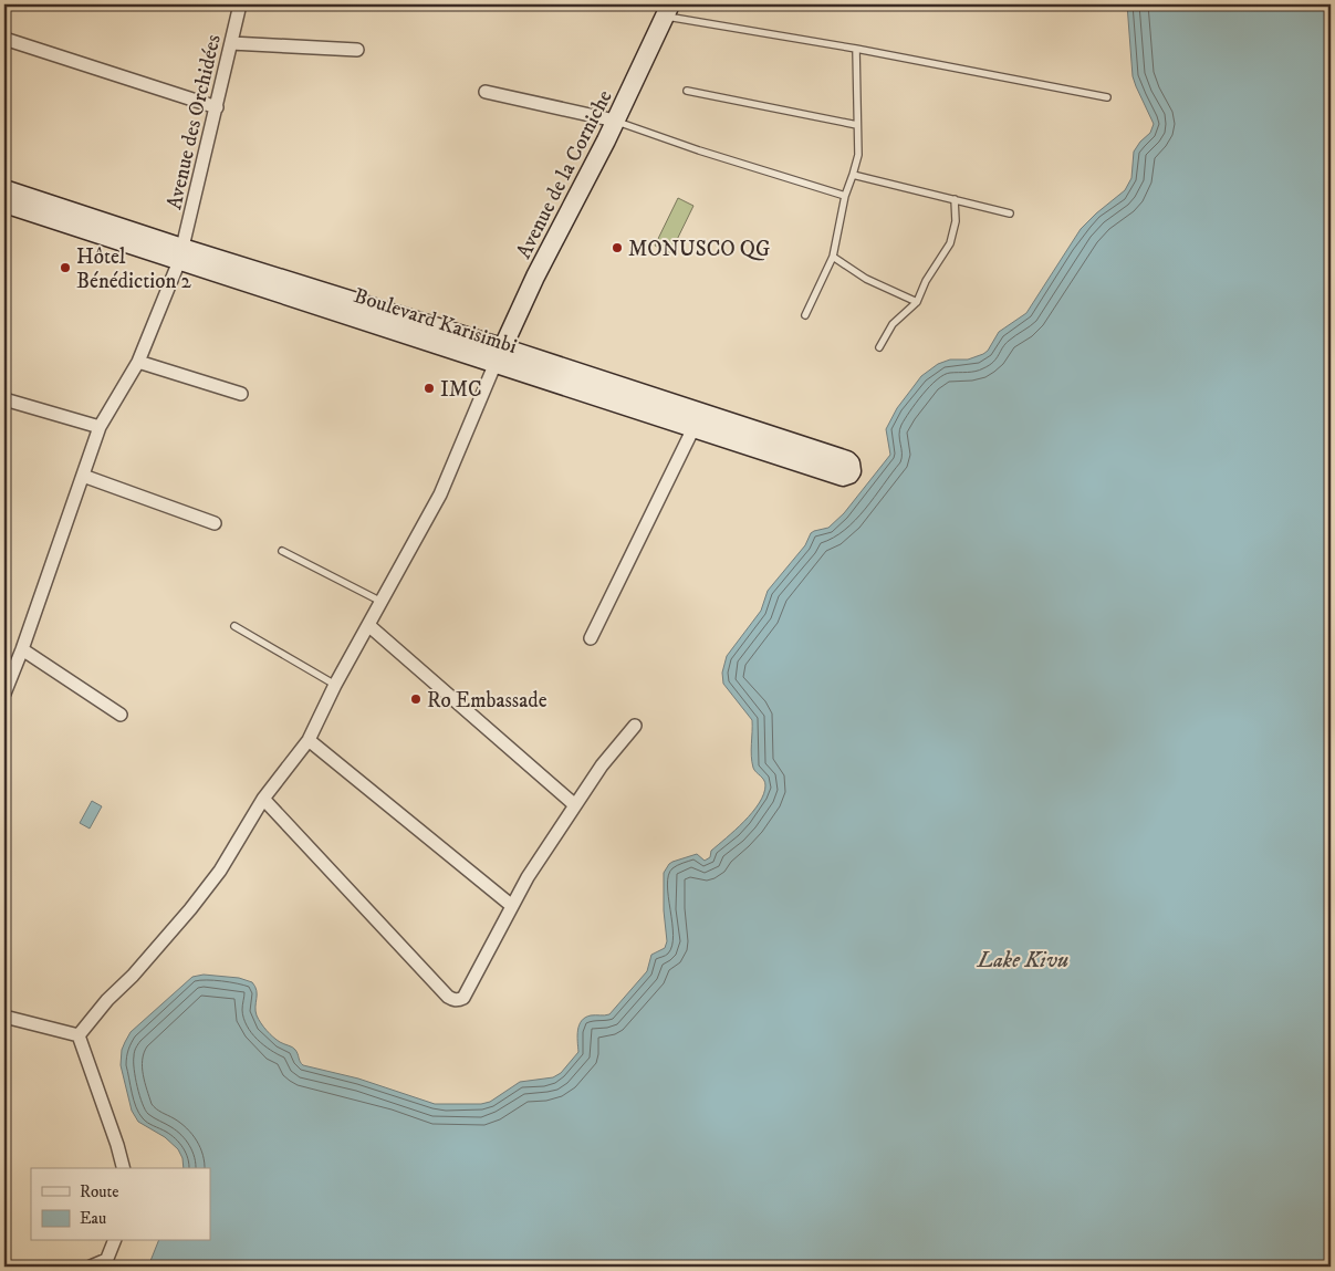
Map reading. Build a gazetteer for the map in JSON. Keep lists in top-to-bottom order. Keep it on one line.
{"streets":{"street":["Avenue des Orchidées","Avenue de la Corniche","Boulevard Karisimbi"]},"crossings":[["Avenue des Orchidées","Boulevard Karisimbi"],["Avenue de la Corniche","Boulevard Karisimbi"]],"water":["Lake Kivu"],"places":["MONUSCO QG","Hôtel Bénédiction 2","IMC","Ro Embassade"],"legend":["Route","Eau"]}
